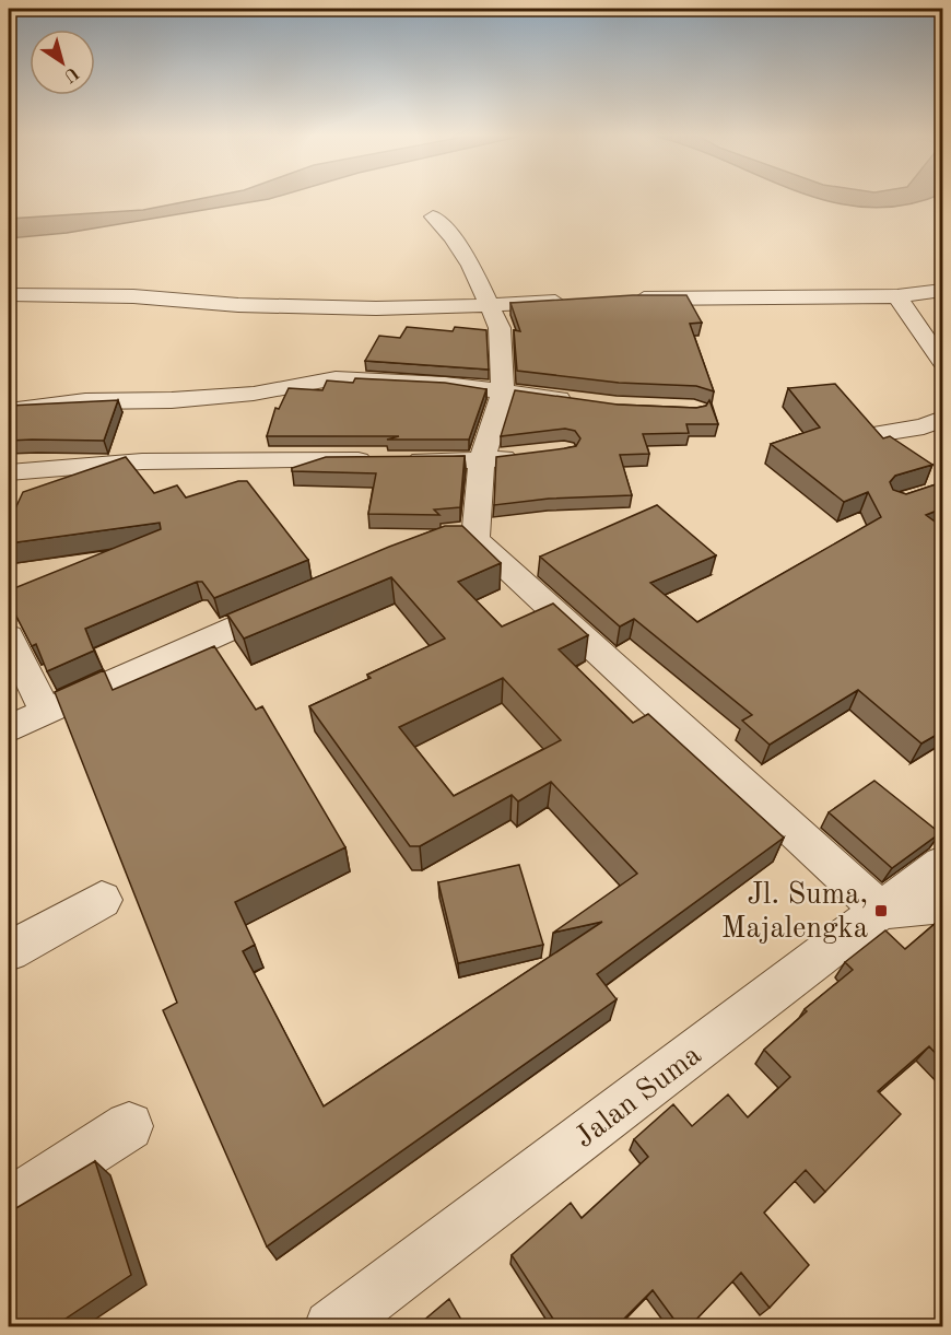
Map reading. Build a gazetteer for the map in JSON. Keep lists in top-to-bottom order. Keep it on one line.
{"streets":{"street":["Jalan Suma"]},"places":{"transit":["Jl. Suma, Majalengka"]},"north":"bottom right"}
